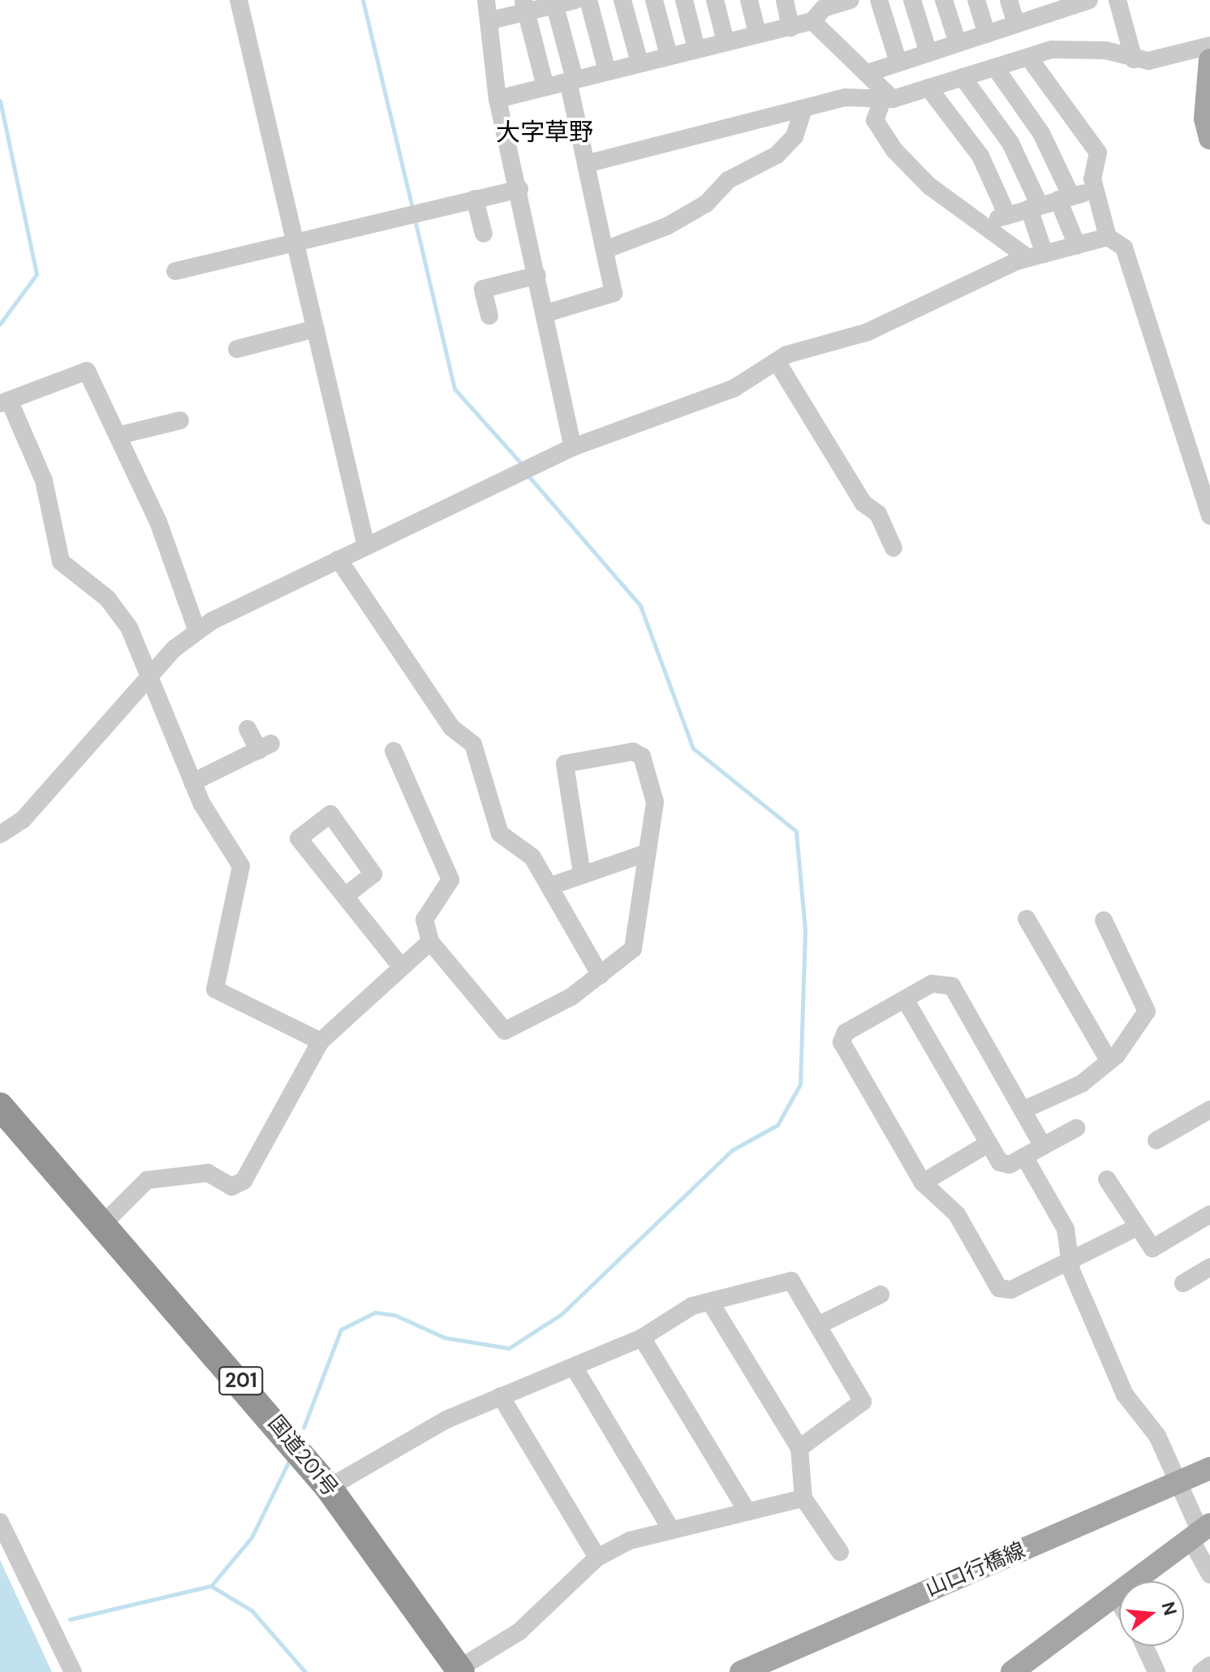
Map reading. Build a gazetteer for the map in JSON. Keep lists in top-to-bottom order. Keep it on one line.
{"streets":{"highway":["201","国道201号"],"main road":["山口行橋線"]},"districts":["大字草野"],"north":"right"}
